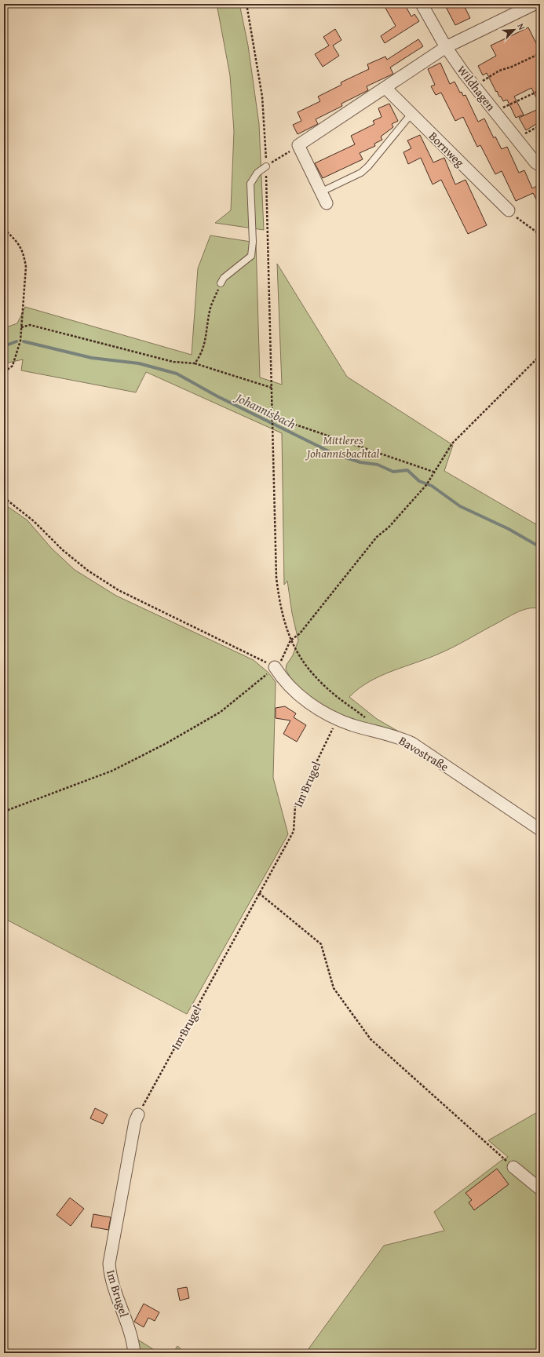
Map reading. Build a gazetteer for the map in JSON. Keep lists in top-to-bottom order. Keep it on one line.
{"streets":{"street":["Wildhagen","Bornweg","Bavostraße","Im Brugel"]},"crossings":[["Bavostraße","Im Brugel"]],"water":["Johannisbach"],"parks":["Mittleres Johannisbachtal"],"north":"top right"}
